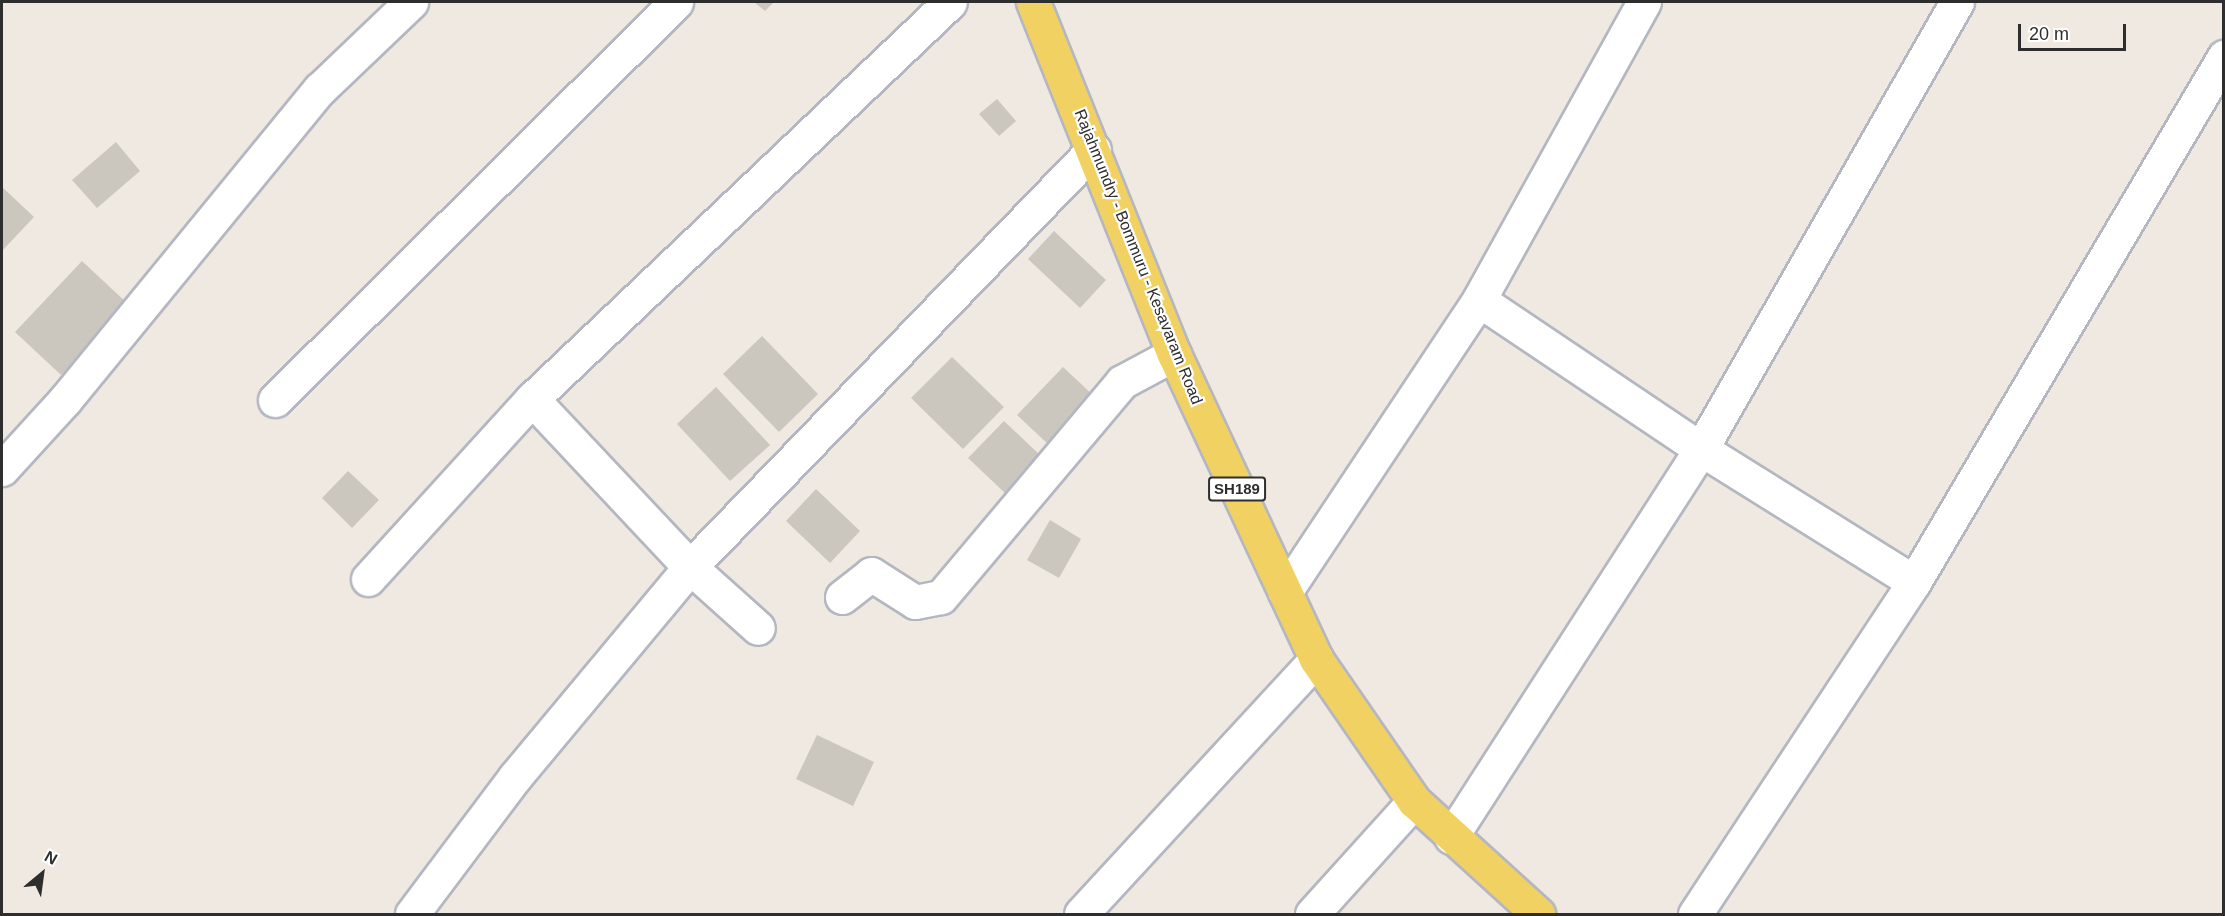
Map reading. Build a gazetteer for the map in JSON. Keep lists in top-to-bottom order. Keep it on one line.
{"streets":{"main road":["Rajahmundry - Bommuru - Kesavaram Road","SH189"]},"scale_bar":"20 m","north":"top right"}
